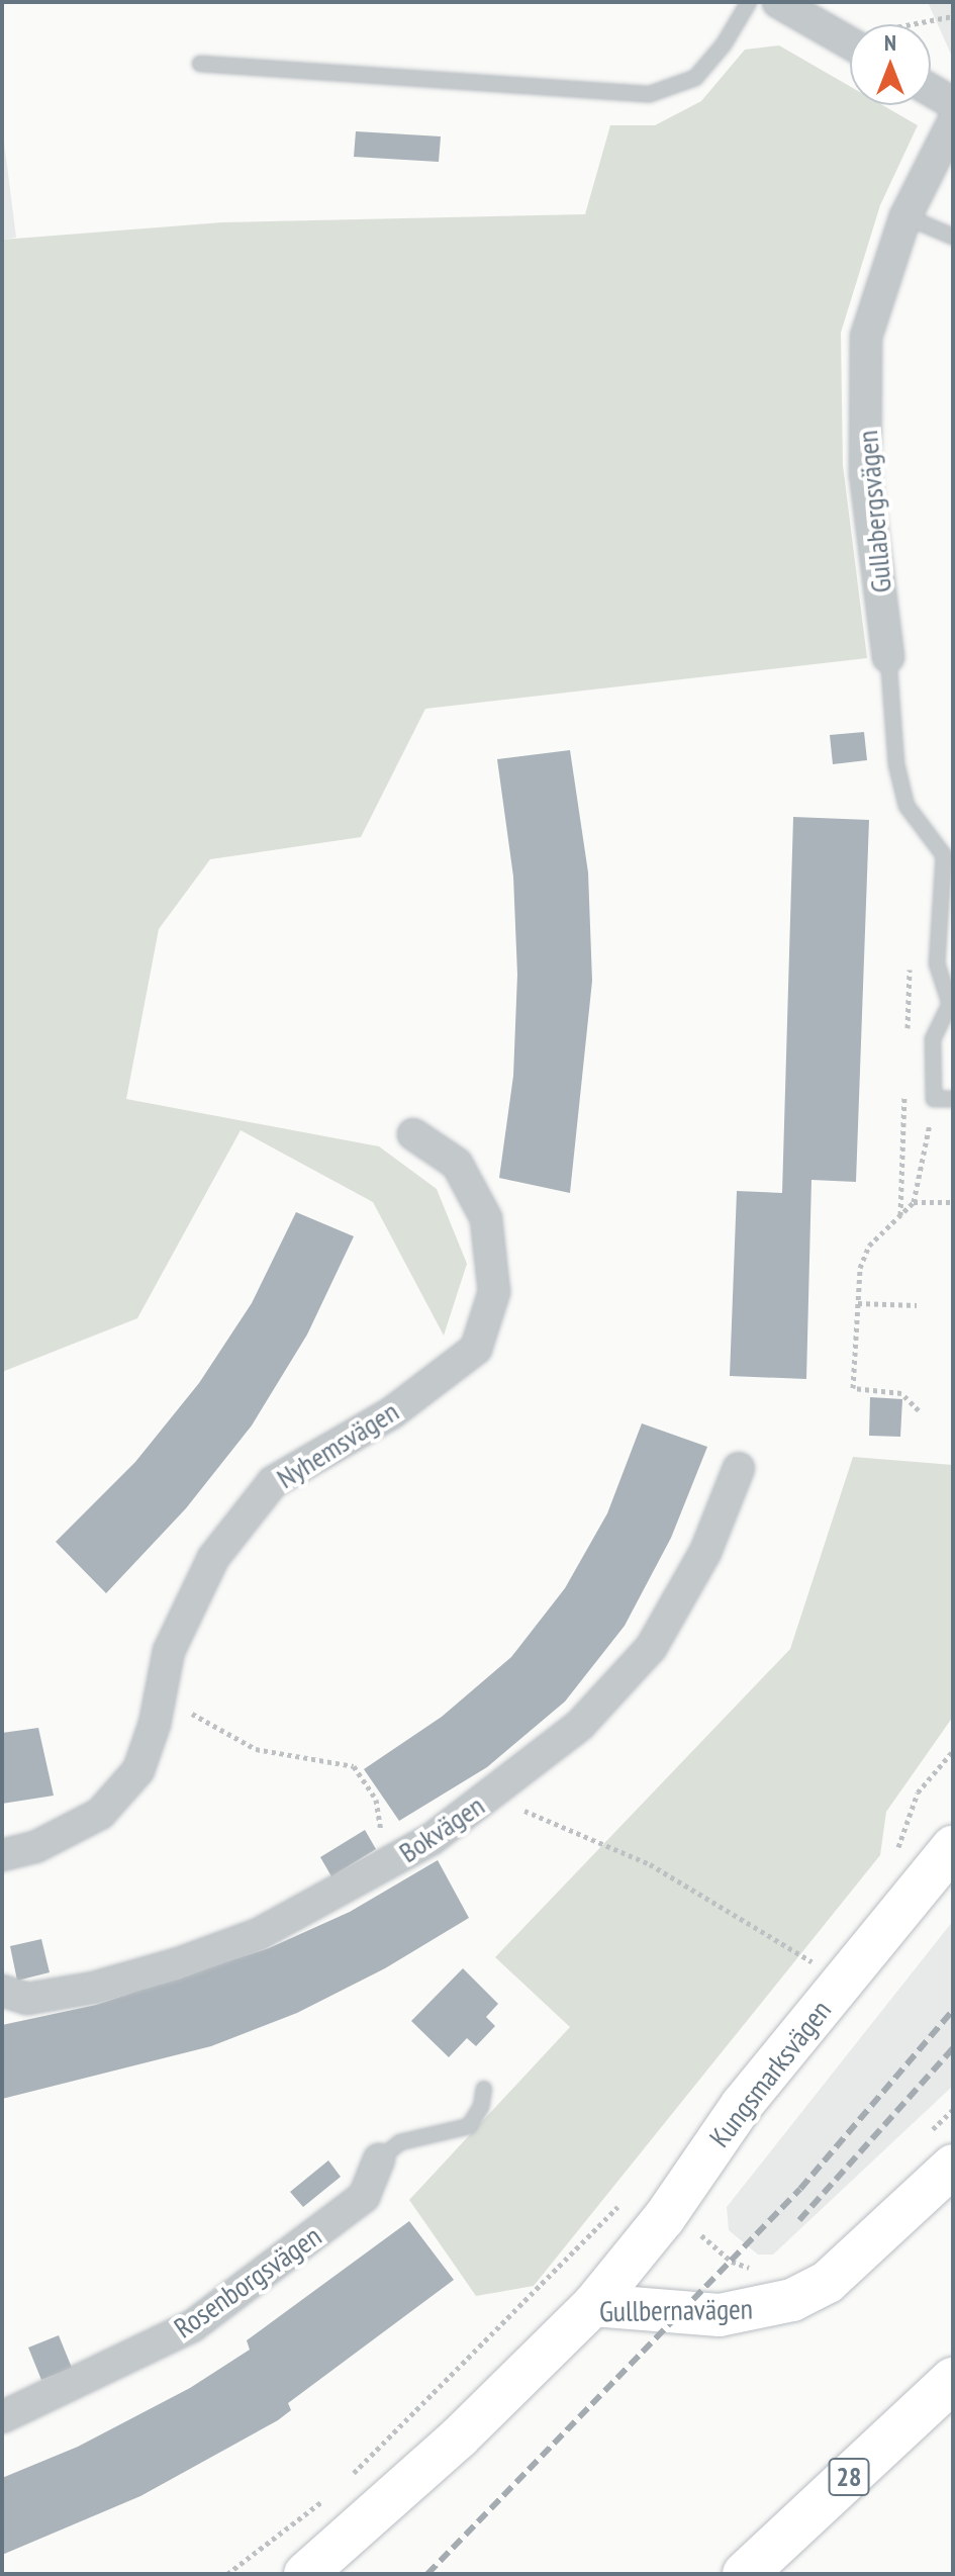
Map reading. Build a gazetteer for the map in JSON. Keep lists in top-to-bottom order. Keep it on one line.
{"streets":{"highway":["28"],"street":["Gullabergsvägen","Nyhemsvägen","Bokvägen","Kungsmarksvägen","Rosenborgsvägen","Gullbernavägen"]},"crossings":[["Kungsmarksvägen","Gullbernavägen"]],"north":"top"}
